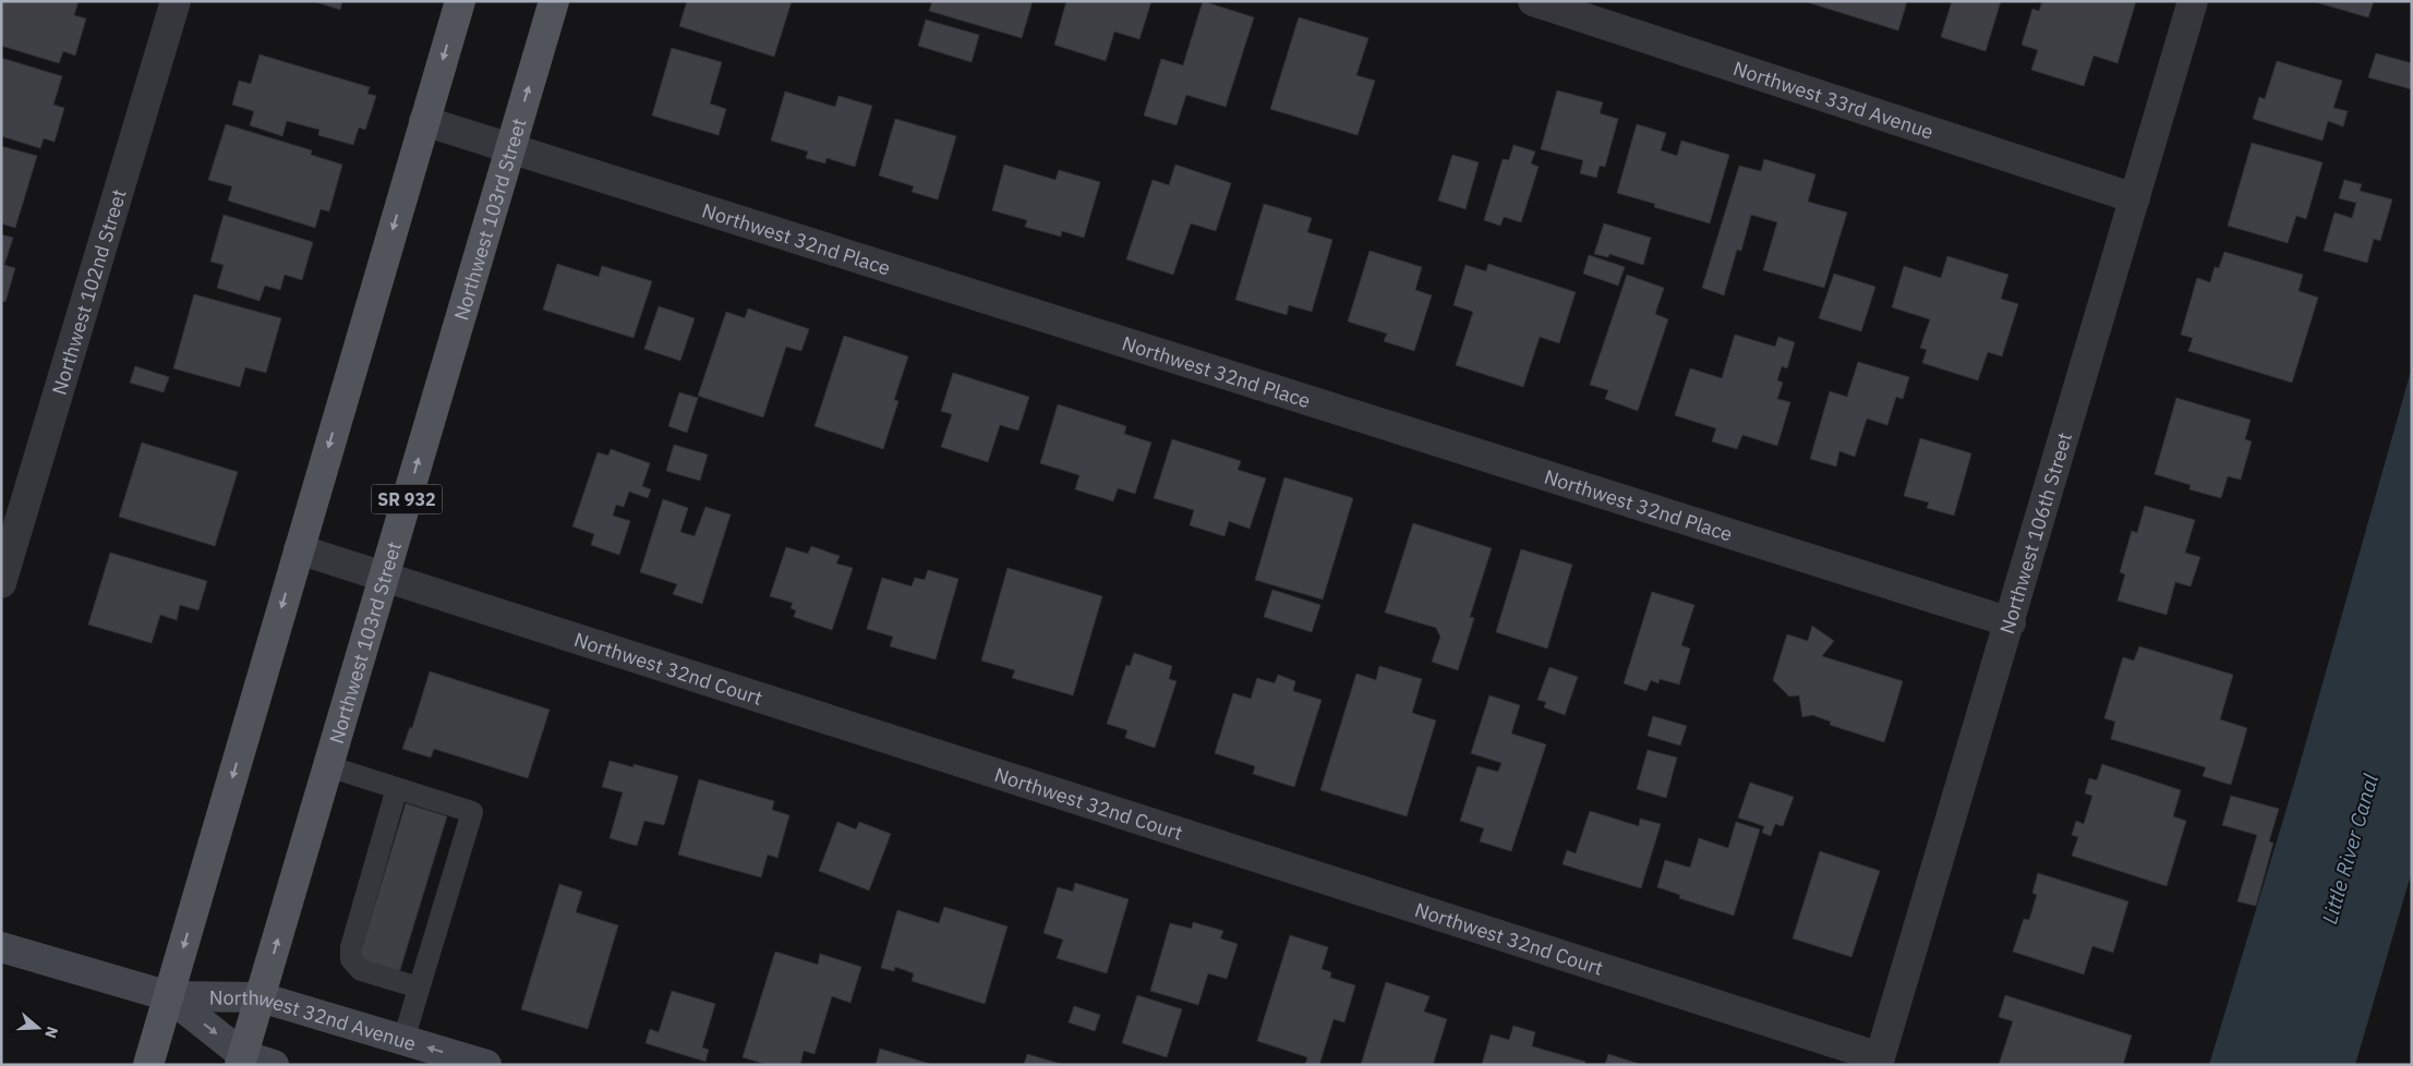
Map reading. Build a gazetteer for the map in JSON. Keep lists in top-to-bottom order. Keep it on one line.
{"streets":{"main road":["Northwest 103rd Street","SR 932","Northwest 32nd Avenue"],"street":["Northwest 33rd Avenue","Northwest 32nd Place","Northwest 102nd Street","Northwest 106th Street","Northwest 32nd Court"]},"crossings":[["Northwest 33rd Avenue","Northwest 106th Street"],["Northwest 103rd Street","Northwest 32nd Place"],["Northwest 103rd Street","Northwest 32nd Court"],["Northwest 103rd Street","Northwest 32nd Avenue"],["Northwest 32nd Place","Northwest 106th Street"],["Northwest 106th Street","Northwest 32nd Court"]],"water":["Little River Canal"],"north":"right"}
